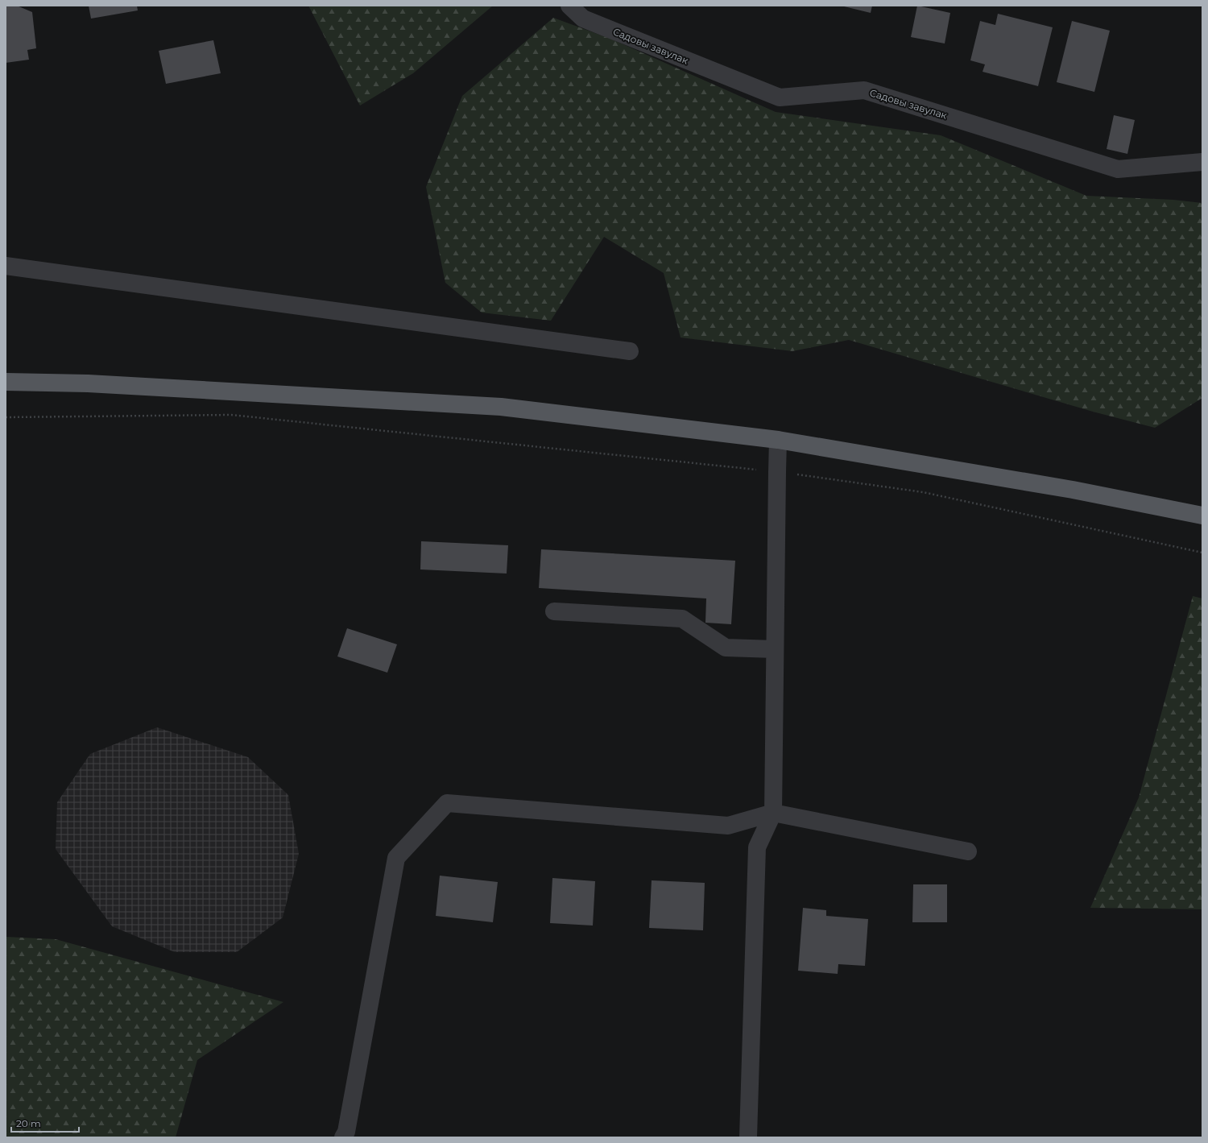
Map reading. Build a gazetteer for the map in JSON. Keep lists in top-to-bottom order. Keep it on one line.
{"streets":{"street":["Садовы завулак"]},"scale_bar":"20 m"}
